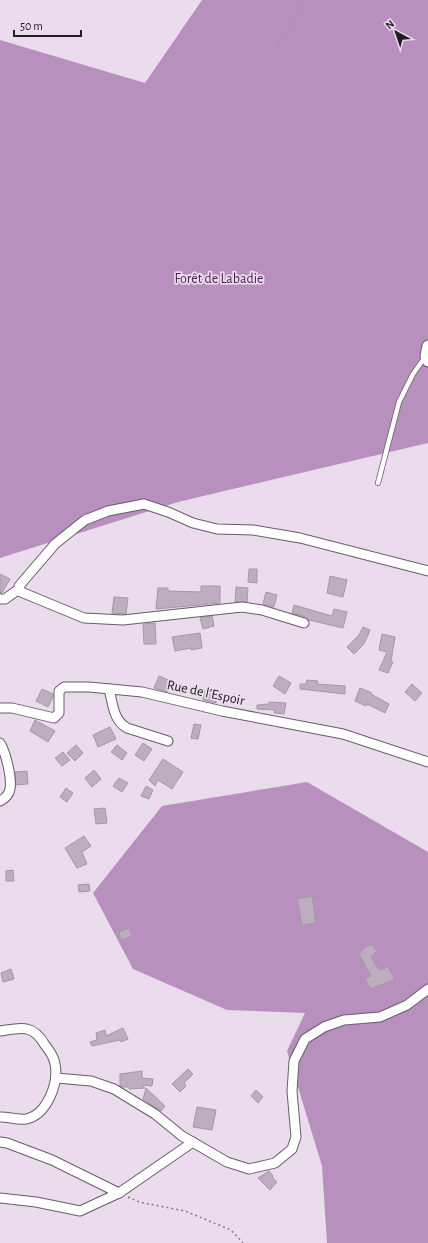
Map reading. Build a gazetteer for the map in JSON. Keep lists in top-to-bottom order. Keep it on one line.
{"streets":{"street":["Rue de l'Espoir"]},"parks":["Forêt de Labadie"],"scale_bar":"50 m","north":"top left"}
